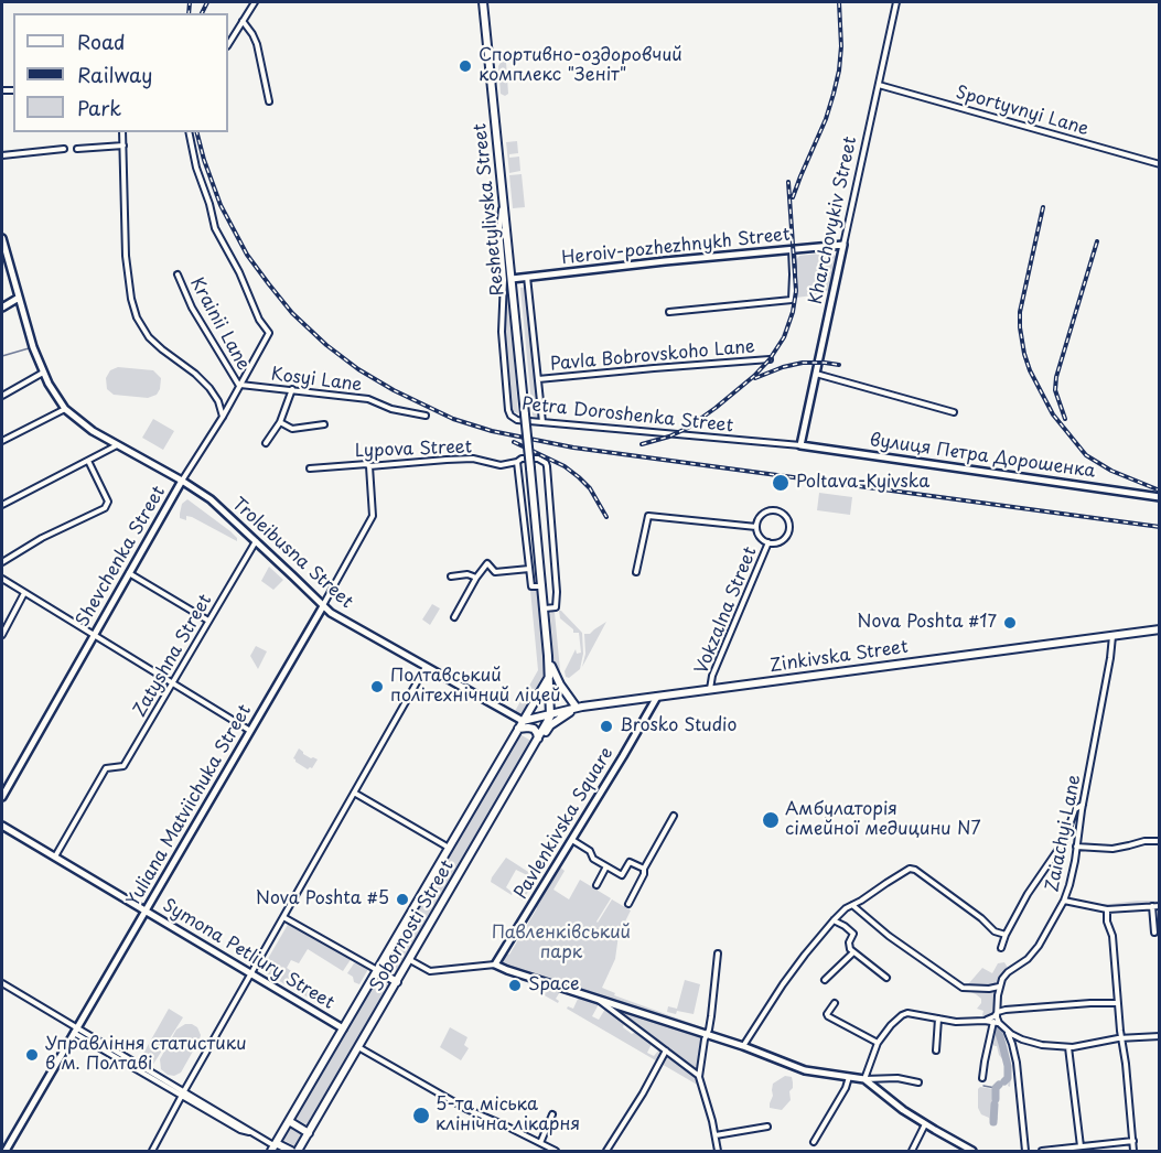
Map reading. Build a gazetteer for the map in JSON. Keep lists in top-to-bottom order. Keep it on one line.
{"streets":{"main road":["Reshetylivska Street","Zinkivska Street","Sobornosti Street"],"street":["Sportyvnyi Lane","Kharchovykiv Street","Heroiv-pozhezhnykh Street","Krainii Lane","Pavla Bobrovskoho Lane","Kosyi Lane","Petra Doroshenka Street","Lypova Street","вулиця Петра Дорошенка","Troleibusna Street","Shevchenka Street","Vokzalna Street","Zatyshna Street","Yuliana Matviichuka Street","Pavlenkivska Square","Zaiachyi Lane","Symona Petliury Street"]},"crossings":[["Sportyvnyi Lane","Kharchovykiv Street"],["Reshetylivska Street","Heroiv-pozhezhnykh Street"],["Reshetylivska Street","Petra Doroshenka Street"],["Kharchovykiv Street","Heroiv-pozhezhnykh Street"],["Kharchovykiv Street","Petra Doroshenka Street"],["Kharchovykiv Street","вулиця Петра Дорошенка"],["Heroiv-pozhezhnykh Street","Petra Doroshenka Street"],["Krainii Lane","Kosyi Lane"],["Krainii Lane","Shevchenka Street"],["Kosyi Lane","Shevchenka Street"],["Petra Doroshenka Street","вулиця Петра Дорошенка"],["Lypova Street","Yuliana Matviichuka Street"],["Troleibusna Street","Shevchenka Street"],["Troleibusna Street","Zatyshna Street"],["Troleibusna Street","Zinkivska Street"],["Troleibusna Street","Yuliana Matviichuka Street"],["Troleibusna Street","Sobornosti Street"],["Vokzalna Street","Zinkivska Street"],["Zatyshna Street","Symona Petliury Street"],["Zinkivska Street","Pavlenkivska Square"],["Zinkivska Street","Zaiachyi Lane"],["Zinkivska Street","Sobornosti Street"],["Yuliana Matviichuka Street","Symona Petliury Street"],["Sobornosti Street","Symona Petliury Street"]],"parks":["Павленківський парк"],"places":["Спортивно-оздоровчий комплекс \"Зеніт\"","Poltava-Kyivska","Nova Poshta #17","Полтавський політехнічний ліцей","Brosko Studio","Амбулаторія сімейної медицини N7","Nova Poshta #5","Space","Управління статистики в м. Полтаві","5-та міська клінічна лікарня"],"legend":["Road","Railway","Park"]}
